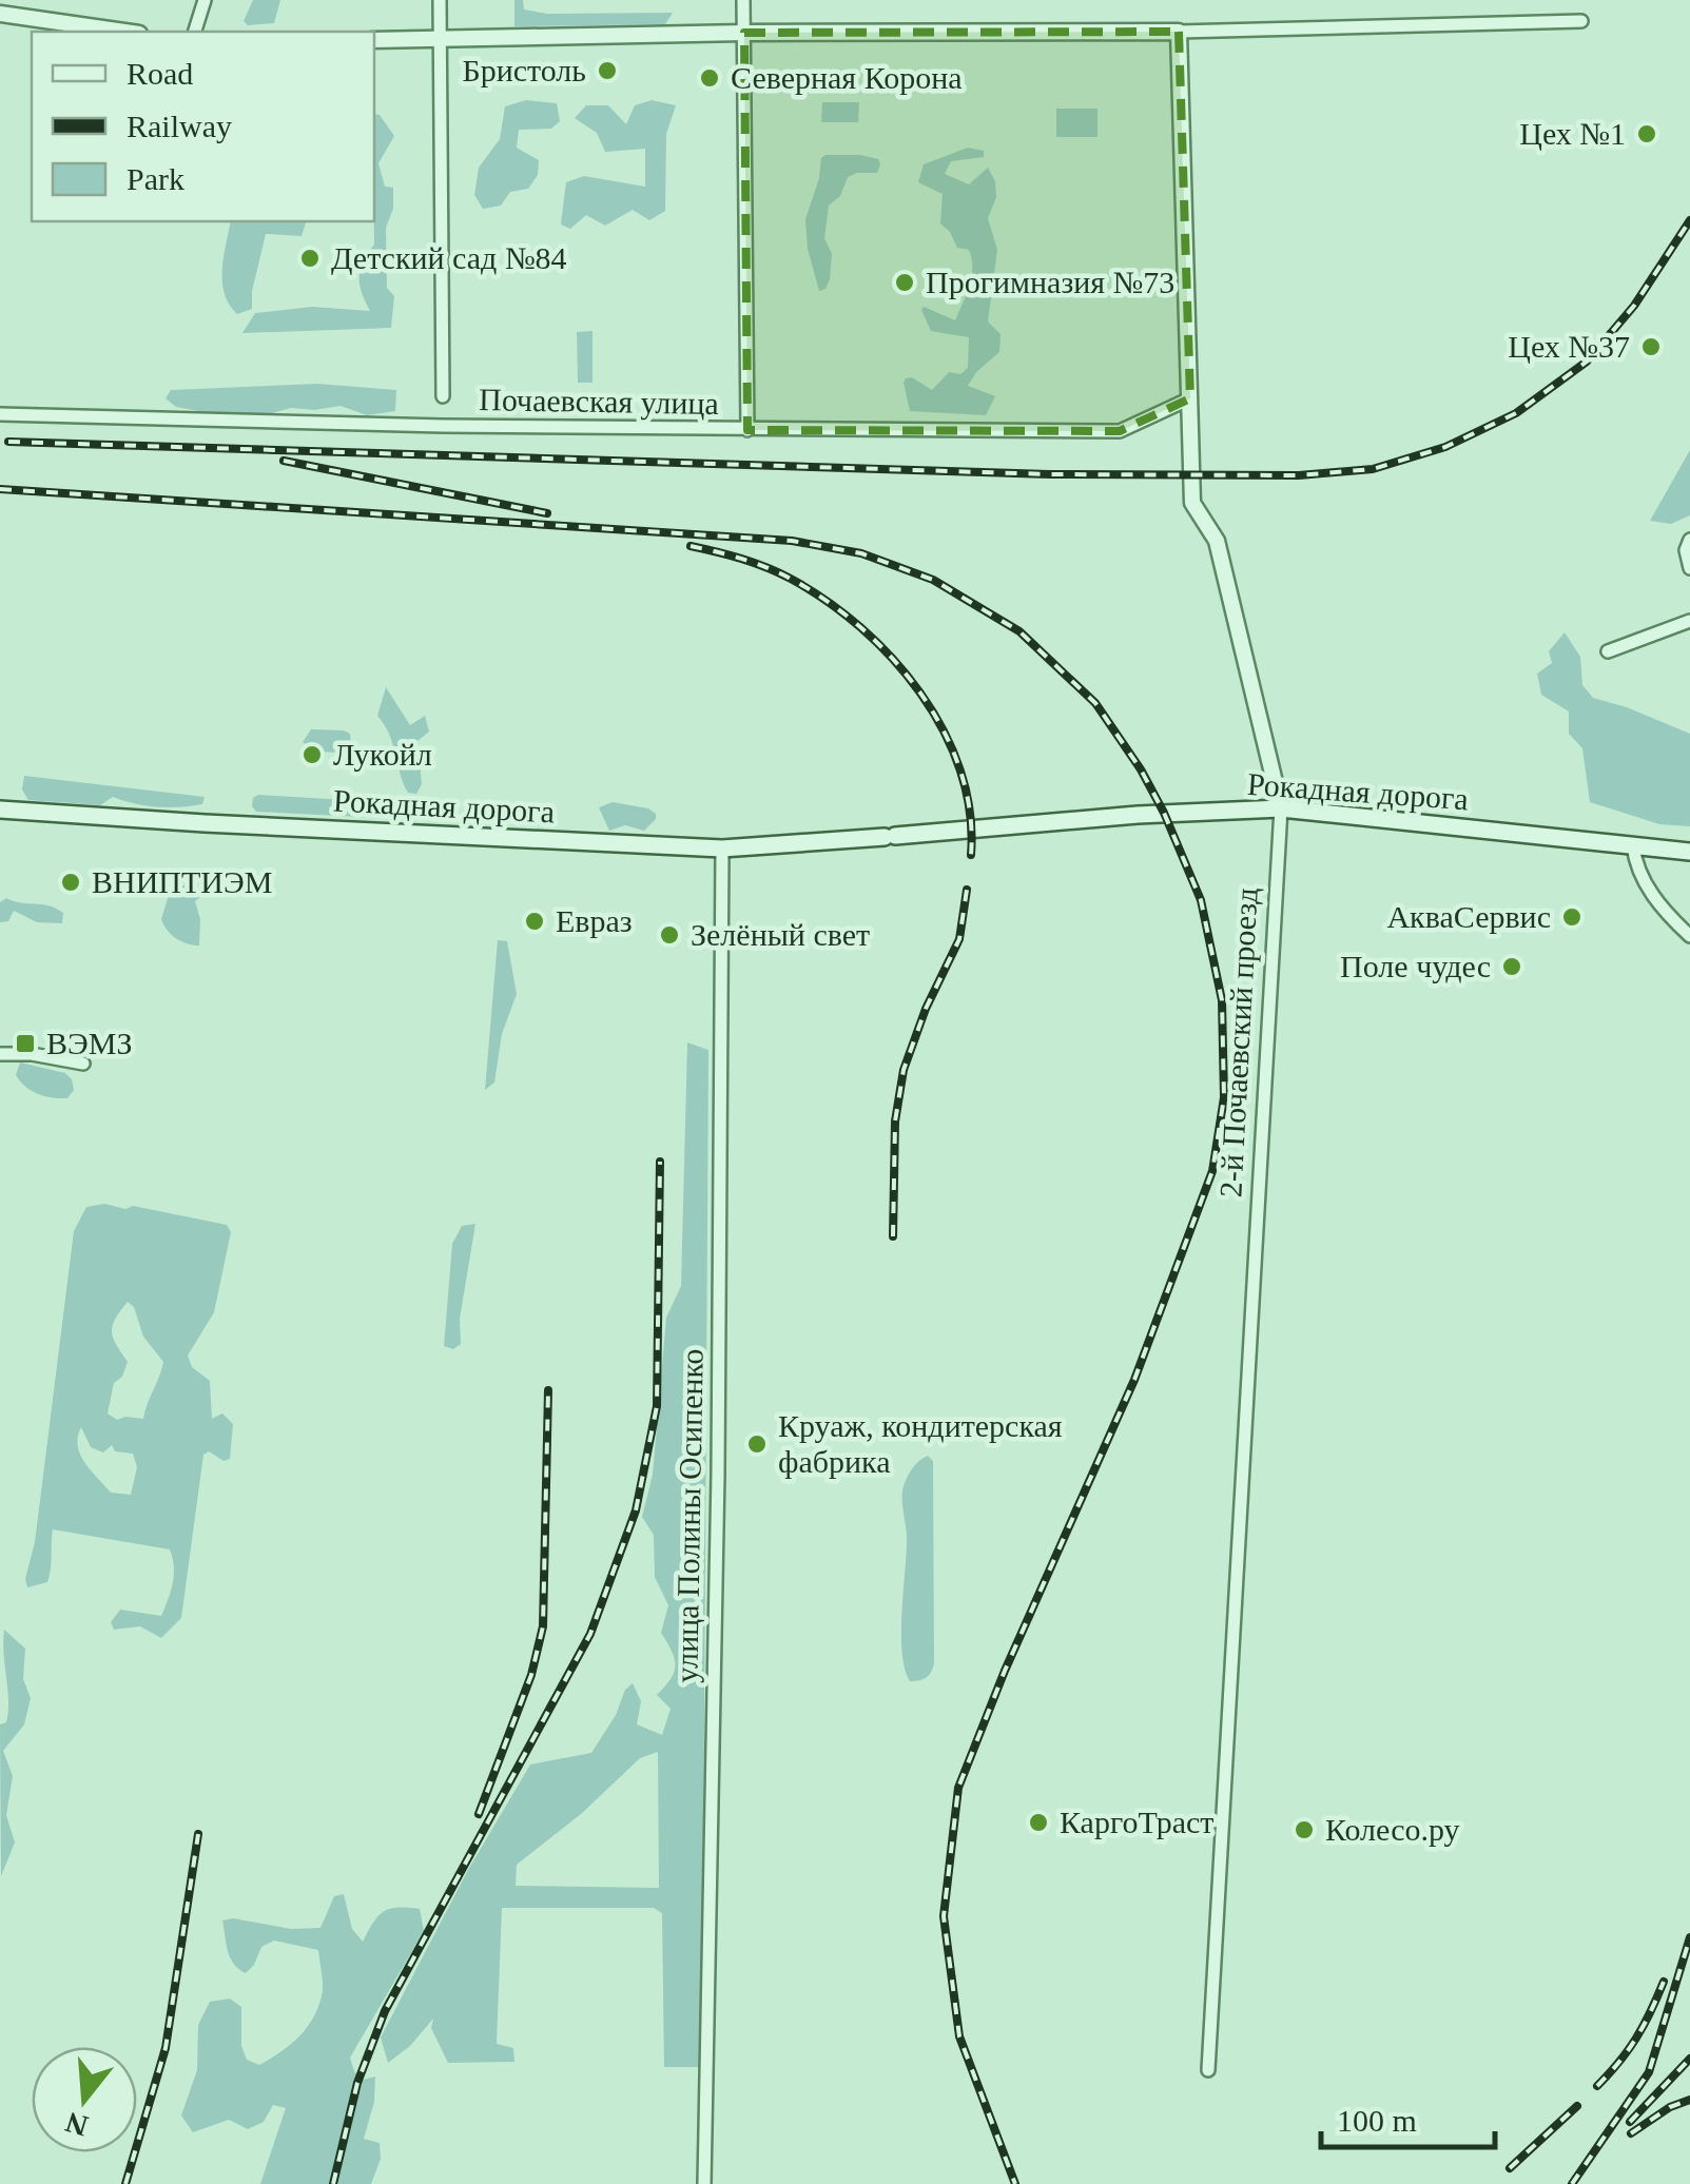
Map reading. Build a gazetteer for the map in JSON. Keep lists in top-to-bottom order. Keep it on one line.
{"streets":{"main road":["Рокадная дорога"],"street":["Почаевская улица","2-й Почаевский проезд","улица Полины Осипенко"]},"crossings":[["Почаевская улица","2-й Почаевский проезд"],["Рокадная дорога","2-й Почаевский проезд"],["Рокадная дорога","улица Полины Осипенко"]],"places":{"other":["Бристоль","Северная Корона","Цех №1","Детский сад №84","Прогимназия №73","Цех №37","Лукойл","ВНИПТИЭМ","АкваСервис","Евраз","Зелёный свет","Поле чудес","Круаж, кондитерская фабрика","КаргоТраст","Колесо.ру"],"transit":["ВЭМЗ"]},"legend":["Road","Railway","Park"],"scale_bar":"100 m","north":"bottom"}
